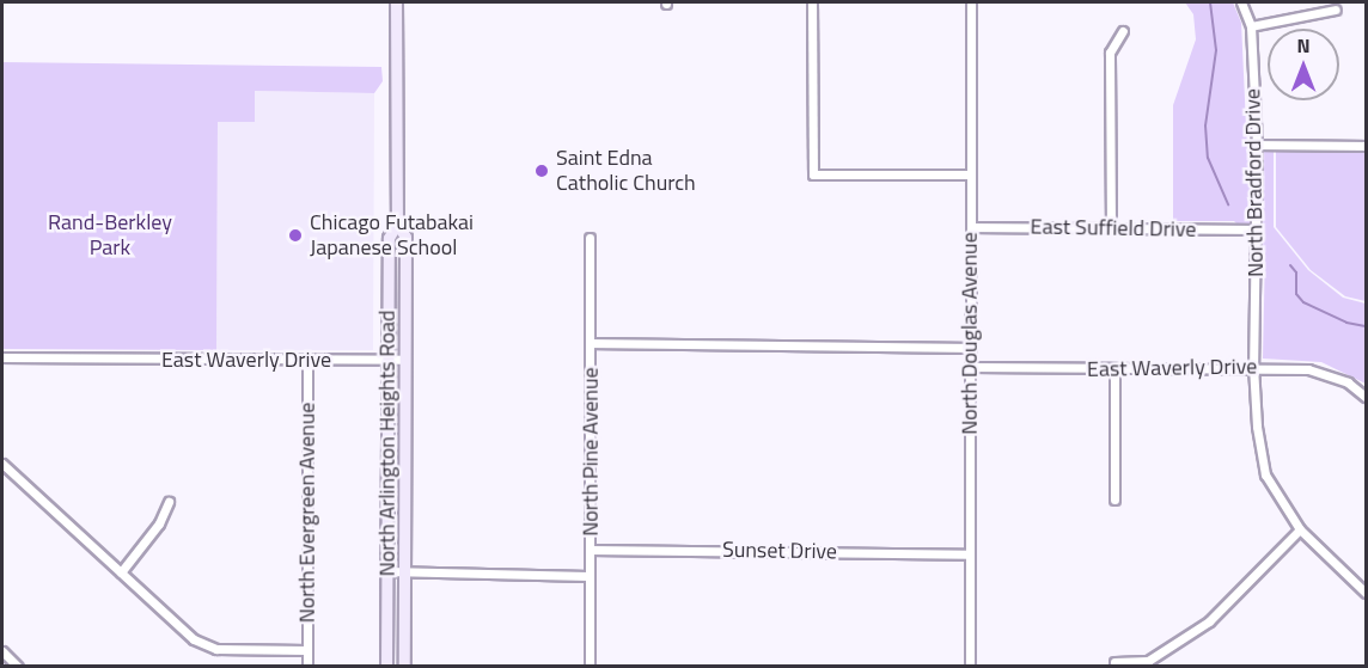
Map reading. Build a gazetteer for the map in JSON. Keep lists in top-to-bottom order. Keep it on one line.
{"streets":{"main road":["North Arlington Heights Road"],"street":["North Bradford Drive","East Suffield Drive","North Douglas Avenue","East Waverly Drive","North Pine Avenue","North Evergreen Avenue","Sunset Drive"]},"crossings":[["North Bradford Drive","East Suffield Drive"],["North Bradford Drive","East Waverly Drive"],["East Suffield Drive","North Douglas Avenue"],["North Douglas Avenue","East Waverly Drive"],["North Douglas Avenue","Sunset Drive"],["East Waverly Drive","North Arlington Heights Road"],["East Waverly Drive","North Evergreen Avenue"],["North Pine Avenue","Sunset Drive"]],"parks":["Rand-Berkley Park"],"places":["Saint Edna Catholic Church","Chicago Futabakai Japanese School"],"north":"top"}
